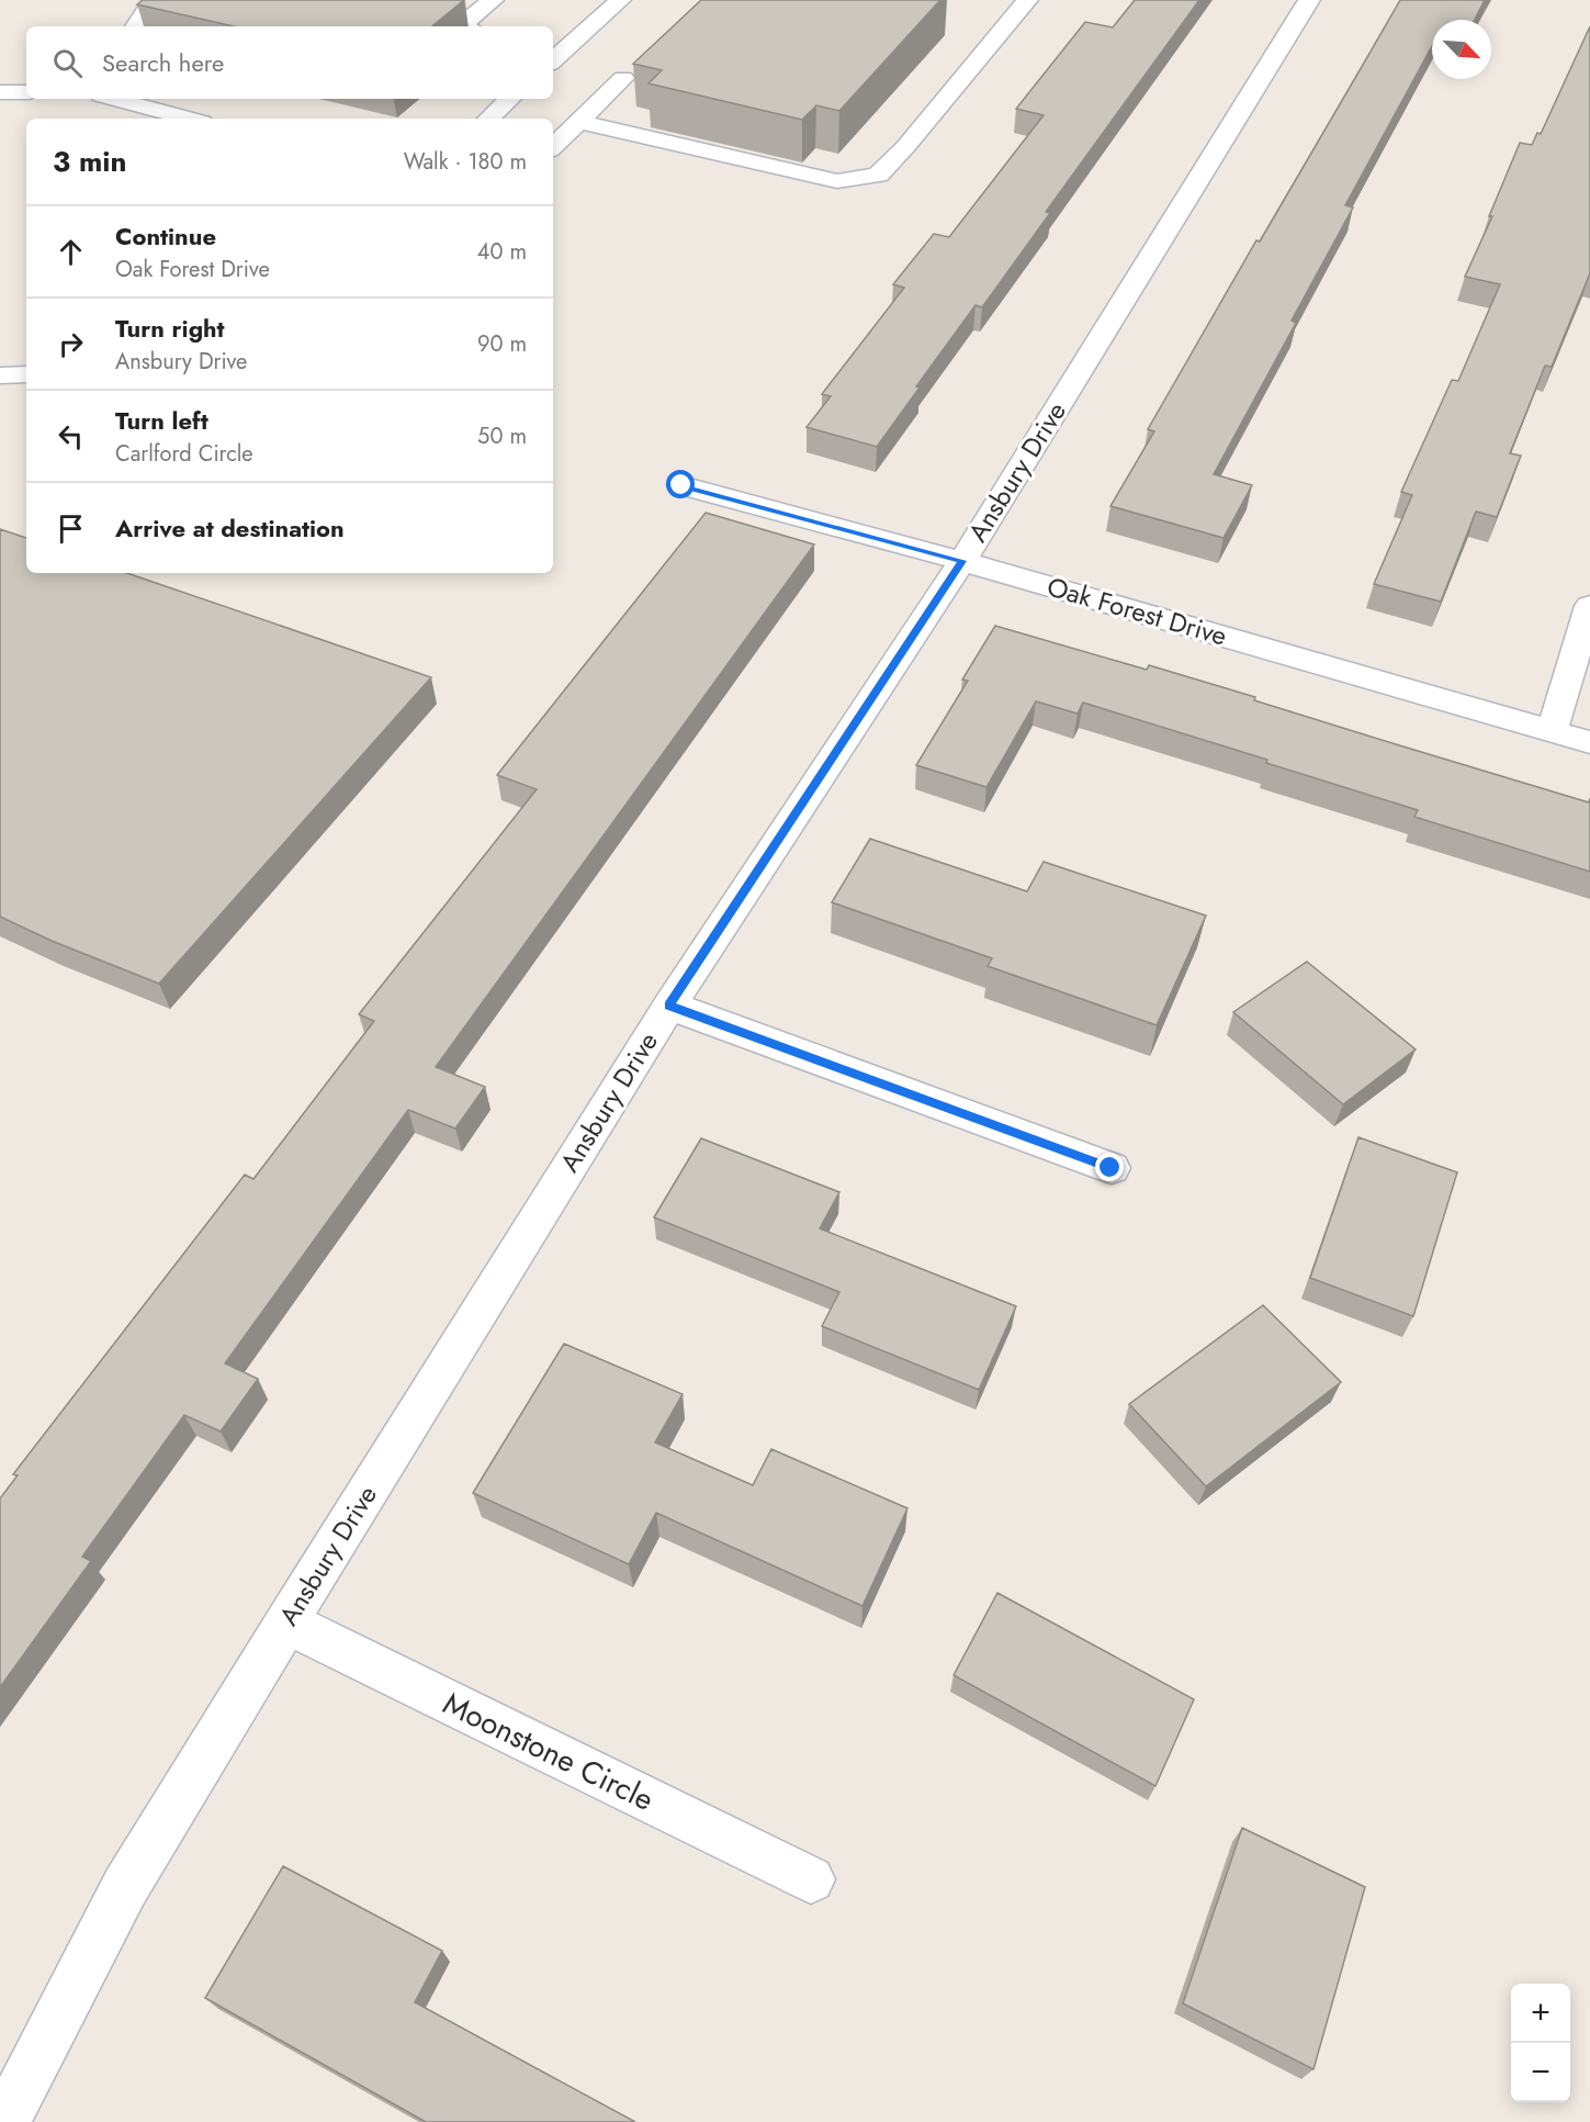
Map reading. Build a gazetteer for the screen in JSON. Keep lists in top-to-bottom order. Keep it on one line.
{"streets":{"street":["Ansbury Drive","Oak Forest Drive","Moonstone Circle"]},"crossings":[["Ansbury Drive","Oak Forest Drive"],["Ansbury Drive","Moonstone Circle"]],"north":"bottom right","page":{"search":"Search here","heading":["3 min","Walk · 180 m"],"list":[["Continue","Oak Forest Drive","40 m"],["Turn right","Ansbury Drive","90 m"],["Turn left","Carlford Circle","50 m"],"Arrive at destination"],"map_buttons":["+","−"]}}
